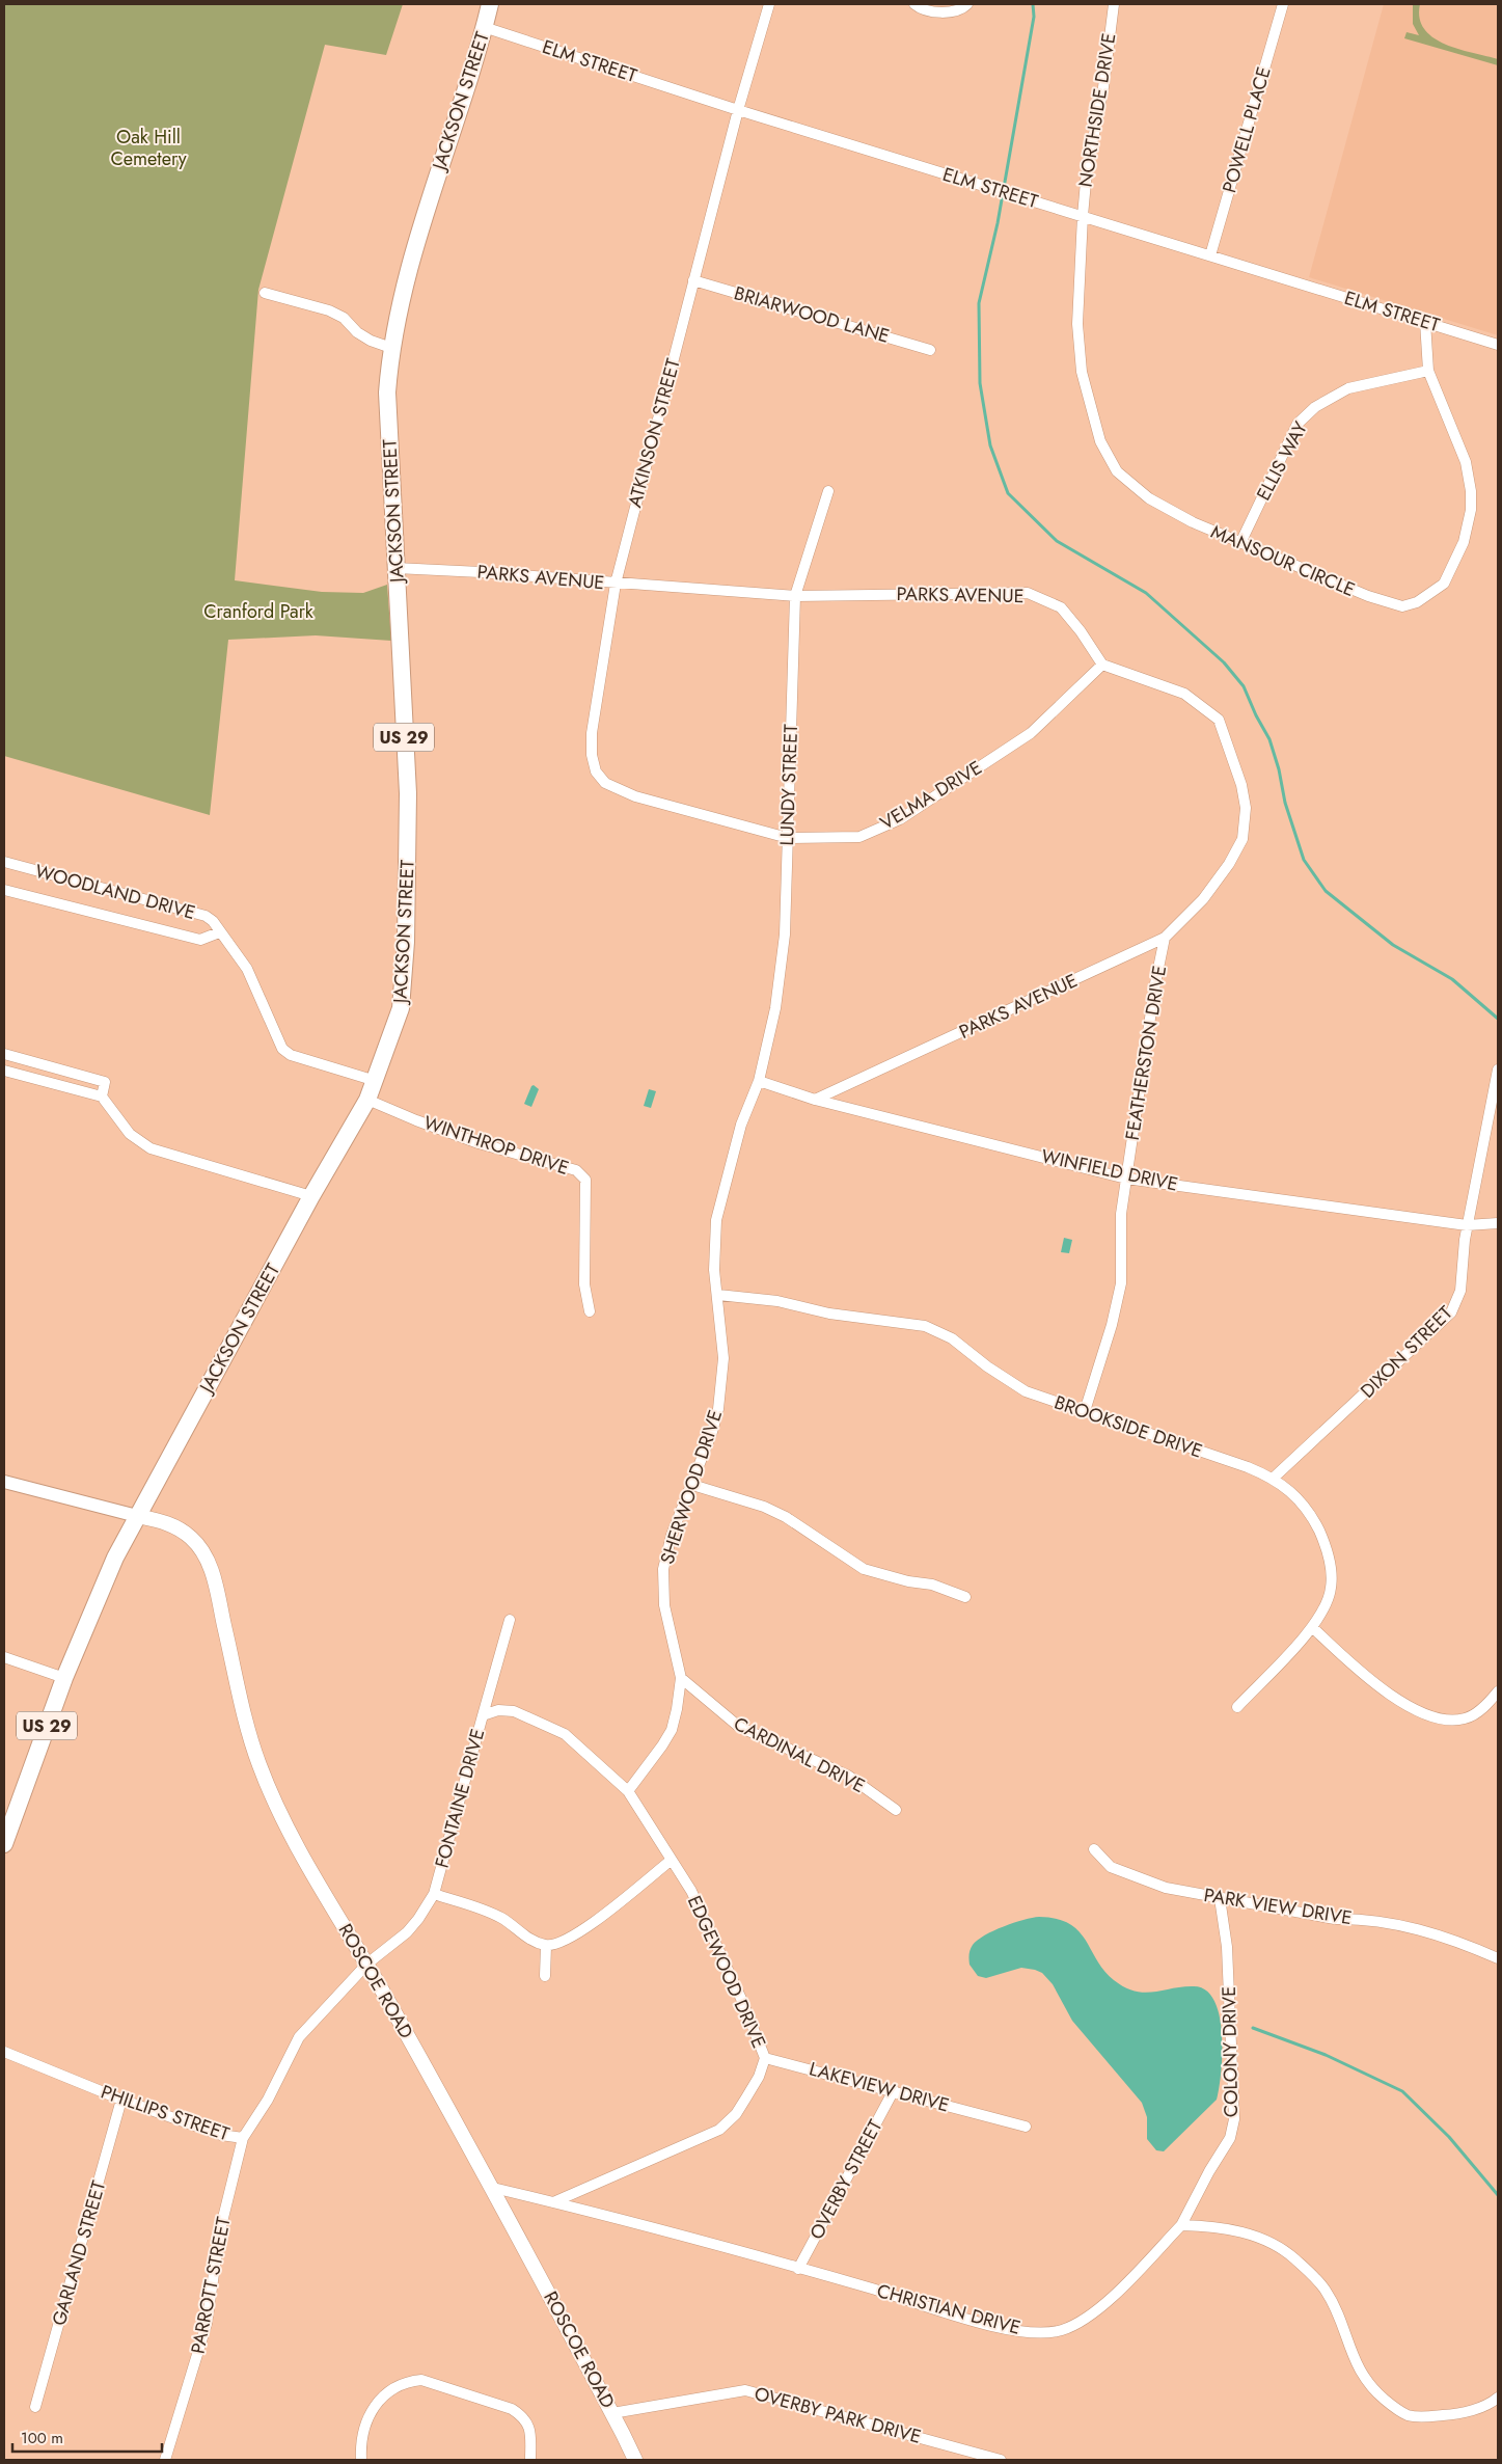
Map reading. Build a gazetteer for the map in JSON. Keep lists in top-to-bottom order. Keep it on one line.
{"streets":{"main road":["JACKSON STREET","US 29","ROSCOE ROAD"],"street":["ELM STREET","NORTHSIDE DRIVE","POWELL PLACE","BRIARWOOD LANE","ATKINSON STREET","ELLIS WAY","MANSOUR CIRCLE","PARKS AVENUE","LUNDY STREET","VELMA DRIVE","WOODLAND DRIVE","FEATHERSTON DRIVE","WINTHROP DRIVE","WINFIELD DRIVE","DIXON STREET","BROOKSIDE DRIVE","SHERWOOD DRIVE","CARDINAL DRIVE","FONTAINE DRIVE","PARK VIEW DRIVE","EDGEWOOD DRIVE","COLONY DRIVE","LAKEVIEW DRIVE","PHILLIPS STREET","OVERBY STREET","GARLAND STREET","PARROTT STREET","CHRISTIAN DRIVE","OVERBY PARK DRIVE"]},"crossings":[["ELM STREET","JACKSON STREET"],["ELM STREET","NORTHSIDE DRIVE"],["ELM STREET","POWELL PLACE"],["ELM STREET","ATKINSON STREET"],["ELM STREET","MANSOUR CIRCLE"],["JACKSON STREET","PARKS AVENUE"],["JACKSON STREET","WOODLAND DRIVE"],["JACKSON STREET","WINTHROP DRIVE"],["JACKSON STREET","ROSCOE ROAD"],["NORTHSIDE DRIVE","MANSOUR CIRCLE"],["BRIARWOOD LANE","ATKINSON STREET"],["ATKINSON STREET","PARKS AVENUE"],["ATKINSON STREET","VELMA DRIVE"],["ELLIS WAY","MANSOUR CIRCLE"],["PARKS AVENUE","LUNDY STREET"],["PARKS AVENUE","VELMA DRIVE"],["PARKS AVENUE","FEATHERSTON DRIVE"],["PARKS AVENUE","WINFIELD DRIVE"],["LUNDY STREET","VELMA DRIVE"],["LUNDY STREET","WINFIELD DRIVE"],["LUNDY STREET","SHERWOOD DRIVE"],["FEATHERSTON DRIVE","WINFIELD DRIVE"],["FEATHERSTON DRIVE","BROOKSIDE DRIVE"],["WINFIELD DRIVE","DIXON STREET"],["WINFIELD DRIVE","SHERWOOD DRIVE"],["DIXON STREET","BROOKSIDE DRIVE"],["BROOKSIDE DRIVE","SHERWOOD DRIVE"],["SHERWOOD DRIVE","CARDINAL DRIVE"],["SHERWOOD DRIVE","FONTAINE DRIVE"],["SHERWOOD DRIVE","EDGEWOOD DRIVE"],["FONTAINE DRIVE","EDGEWOOD DRIVE"],["FONTAINE DRIVE","ROSCOE ROAD"],["FONTAINE DRIVE","PHILLIPS STREET"],["PARK VIEW DRIVE","COLONY DRIVE"],["EDGEWOOD DRIVE","LAKEVIEW DRIVE"],["EDGEWOOD DRIVE","CHRISTIAN DRIVE"],["ROSCOE ROAD","PHILLIPS STREET"],["ROSCOE ROAD","CHRISTIAN DRIVE"],["ROSCOE ROAD","OVERBY PARK DRIVE"],["COLONY DRIVE","CHRISTIAN DRIVE"],["LAKEVIEW DRIVE","OVERBY STREET"],["PHILLIPS STREET","GARLAND STREET"],["PHILLIPS STREET","PARROTT STREET"],["OVERBY STREET","CHRISTIAN DRIVE"]],"parks":["Oak Hill Cemetery","Cranford Park"],"scale_bar":"100 m"}
